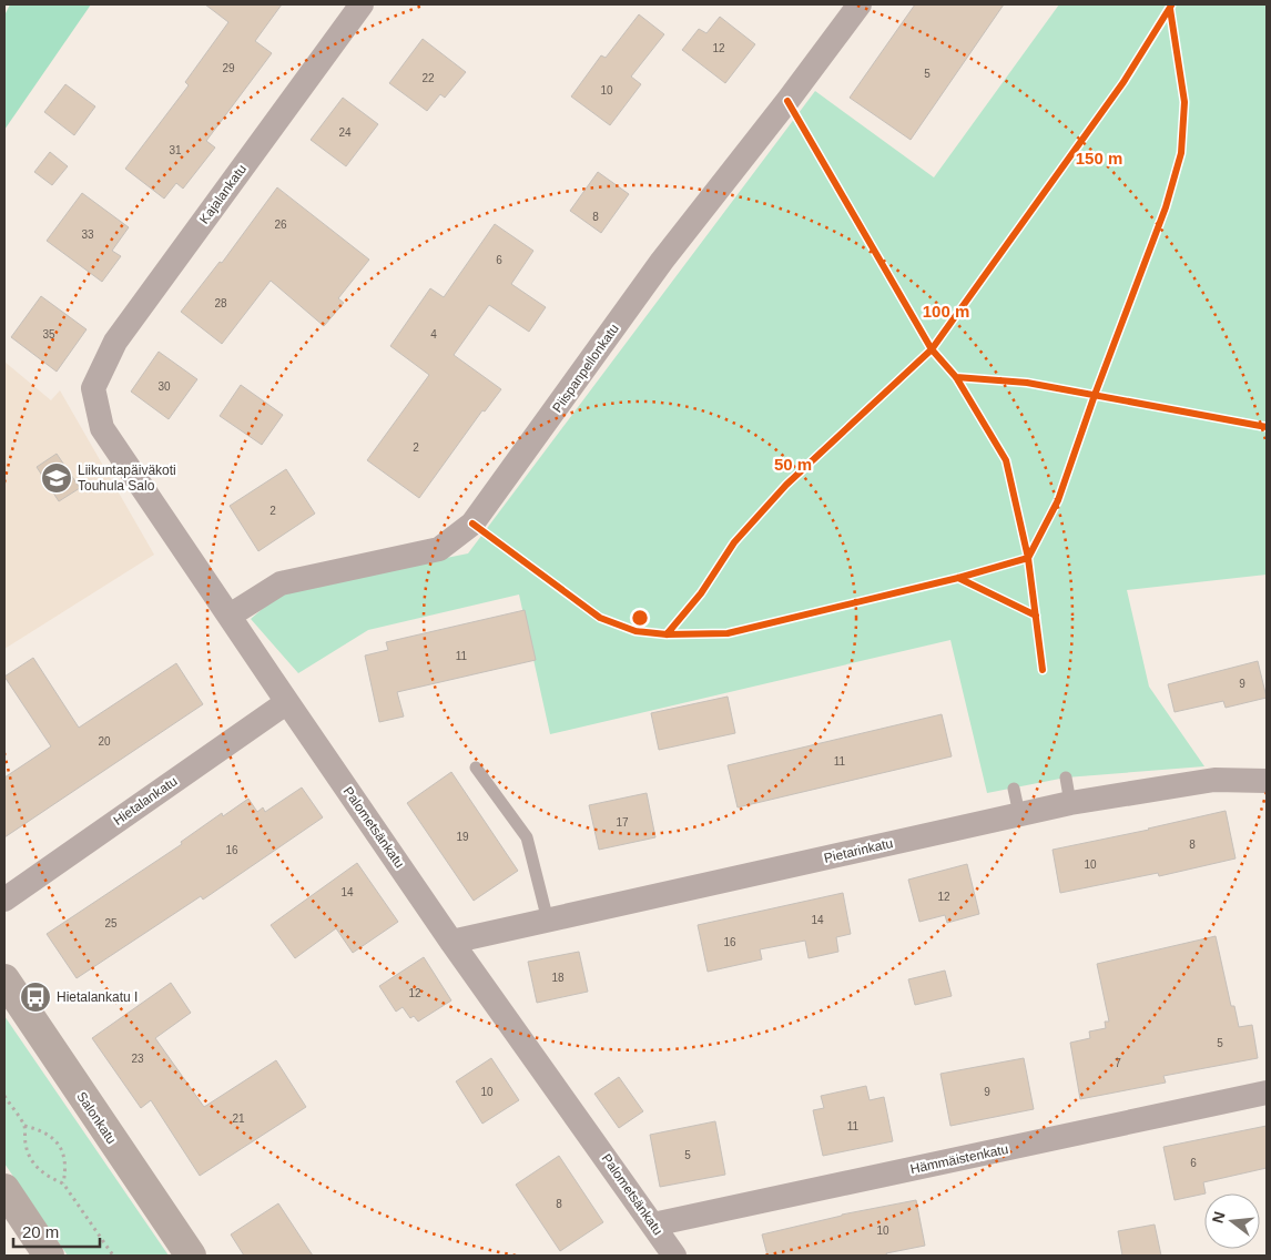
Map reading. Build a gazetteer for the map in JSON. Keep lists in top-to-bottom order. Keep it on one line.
{"streets":{"main road":["Salonkatu"],"street":["Kajalankatu","Piispanpellonkatu","Hietalankatu","Palometsänkatu","Pietarinkatu","Hämmäistenkatu"]},"crossings":[["Kajalankatu","Palometsänkatu"],["Piispanpellonkatu","Palometsänkatu"],["Hietalankatu","Palometsänkatu"],["Palometsänkatu","Pietarinkatu"],["Palometsänkatu","Hämmäistenkatu"]],"places":{"school or university":["Liikuntapäiväkoti Touhula Salo"],"bus stop":["Hietalankatu I"]},"house_numbers":["12","29","5","22","10","24","31","8","26","33","6","28","35","4","30","2","2","11","9","20","11","17","19","8","16","10","14","12","14","25","16","18","12","5","23","7","10","9","21","11","5","6","8","10"],"scale_bar":"20 m","north":"left","rings":["150 m","100 m","50 m"]}
